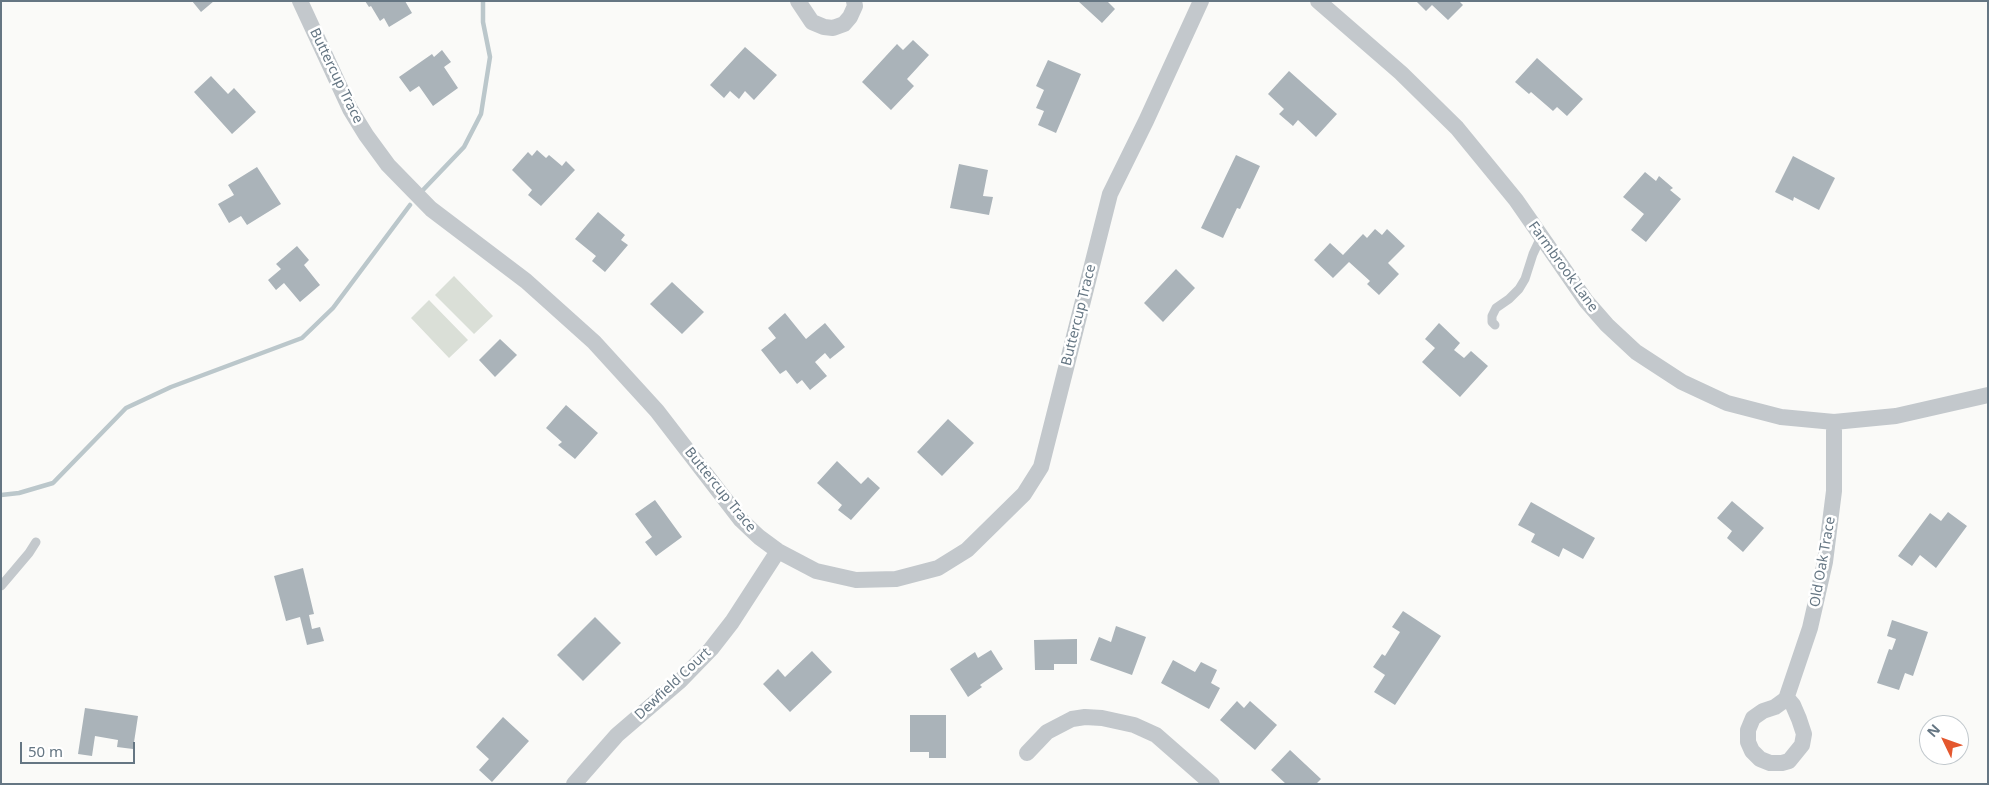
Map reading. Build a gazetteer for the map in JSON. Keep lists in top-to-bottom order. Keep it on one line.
{"streets":{"street":["Buttercup Trace","Farmbrook Lane","Old Oak Trace","Dewfield Court"]},"crossings":[["Buttercup Trace","Dewfield Court"],["Farmbrook Lane","Old Oak Trace"]],"scale_bar":"50 m","north":"top left"}
